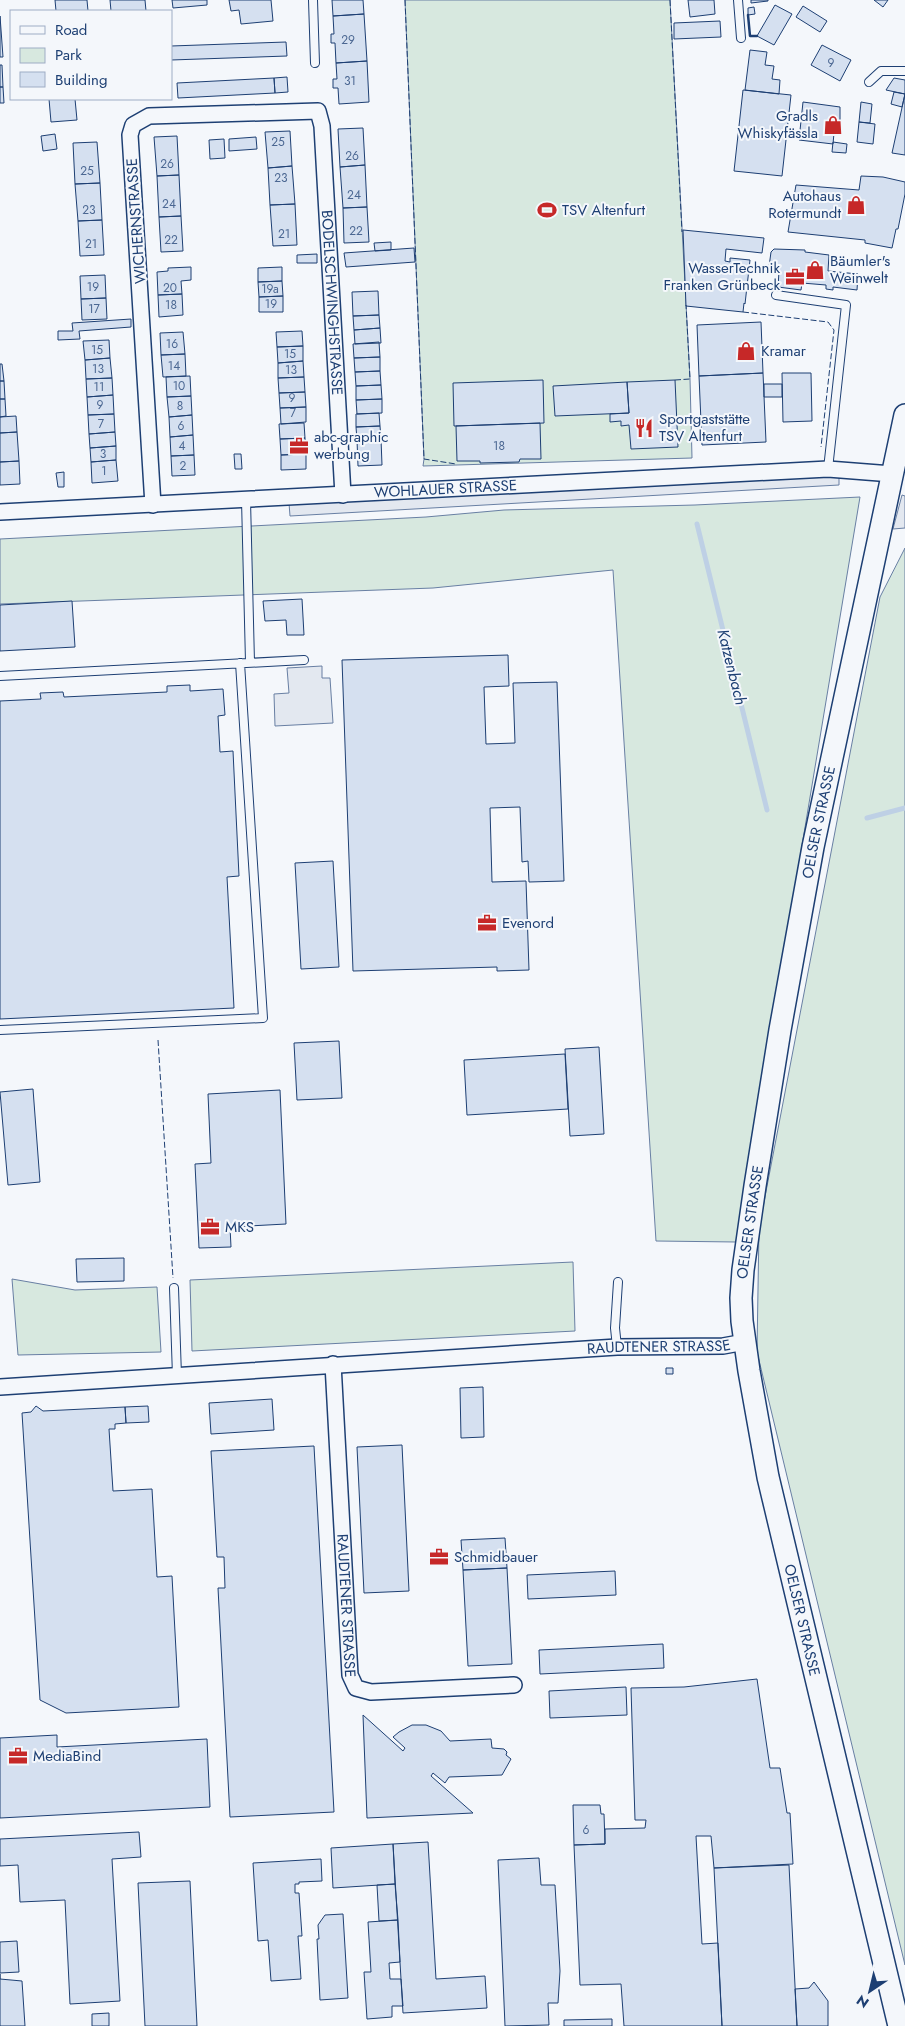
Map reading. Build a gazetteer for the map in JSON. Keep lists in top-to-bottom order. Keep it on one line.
{"streets":{"main road":["OELSER STRASSE"],"street":["WICHERNSTRASSE","BODELSCHWINGHSTRASSE","WOHLAUER STRASSE","RAUDTENER STRASSE"]},"crossings":[["WICHERNSTRASSE","BODELSCHWINGHSTRASSE"],["WICHERNSTRASSE","WOHLAUER STRASSE"],["BODELSCHWINGHSTRASSE","WOHLAUER STRASSE"],["WOHLAUER STRASSE","OELSER STRASSE"],["OELSER STRASSE","RAUDTENER STRASSE"]],"water":["Katzenbach"],"places":{"shop":["Gradls Whiskyfässla","Autohaus Rotermundt","Bäumler's Weinwelt","Kramar"],"sports":["TSV Altenfurt"],"office":["WasserTechnik Franken Grünbeck","abc-graphic werbung","Evenord","MKS","Schmidbauer","MediaBind"],"restaurant":["Sportgaststätte TSV Altenfurt"]},"house_numbers":["29","9","31","25","26","26","25","23","24","24","23","22","21","22","21","19","20","19a","19","18","17","16","15","15","14","13","13","10","11","9","9","8","7","7","6","4","18","3","2","1","6"],"legend":["Road","Park","Building"],"north":"bottom left"}
